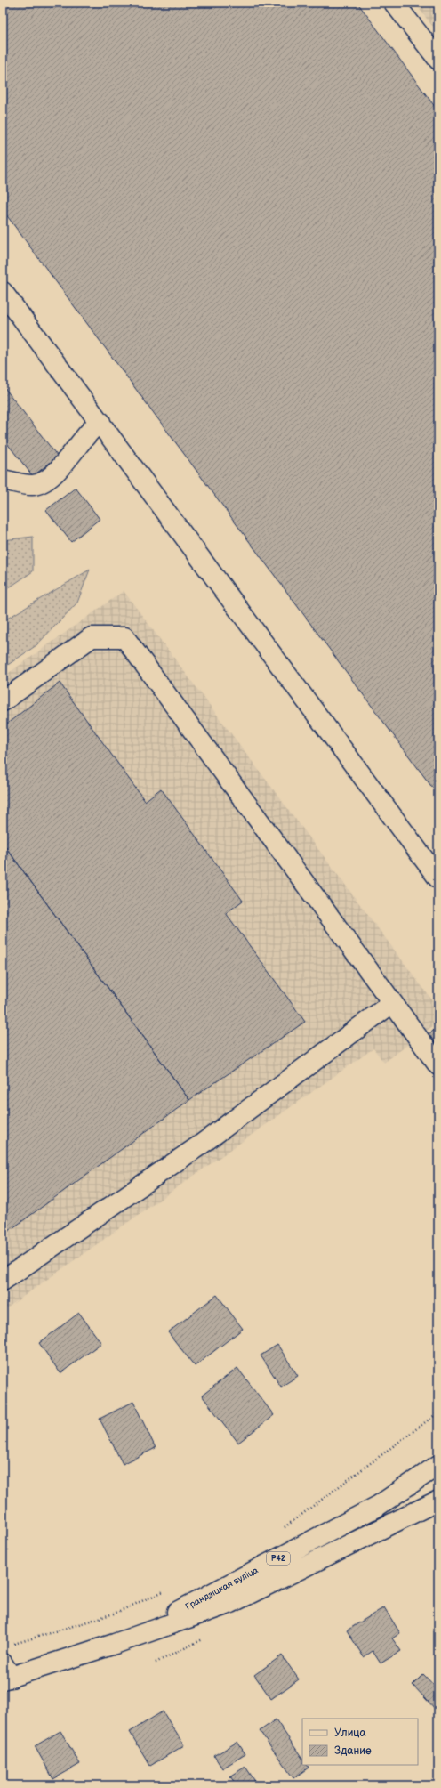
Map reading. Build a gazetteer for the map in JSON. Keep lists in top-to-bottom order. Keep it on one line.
{"streets":{"main road":["Р42","Грандзіцкая вуліца"]},"legend":["Улица","Здание"]}
